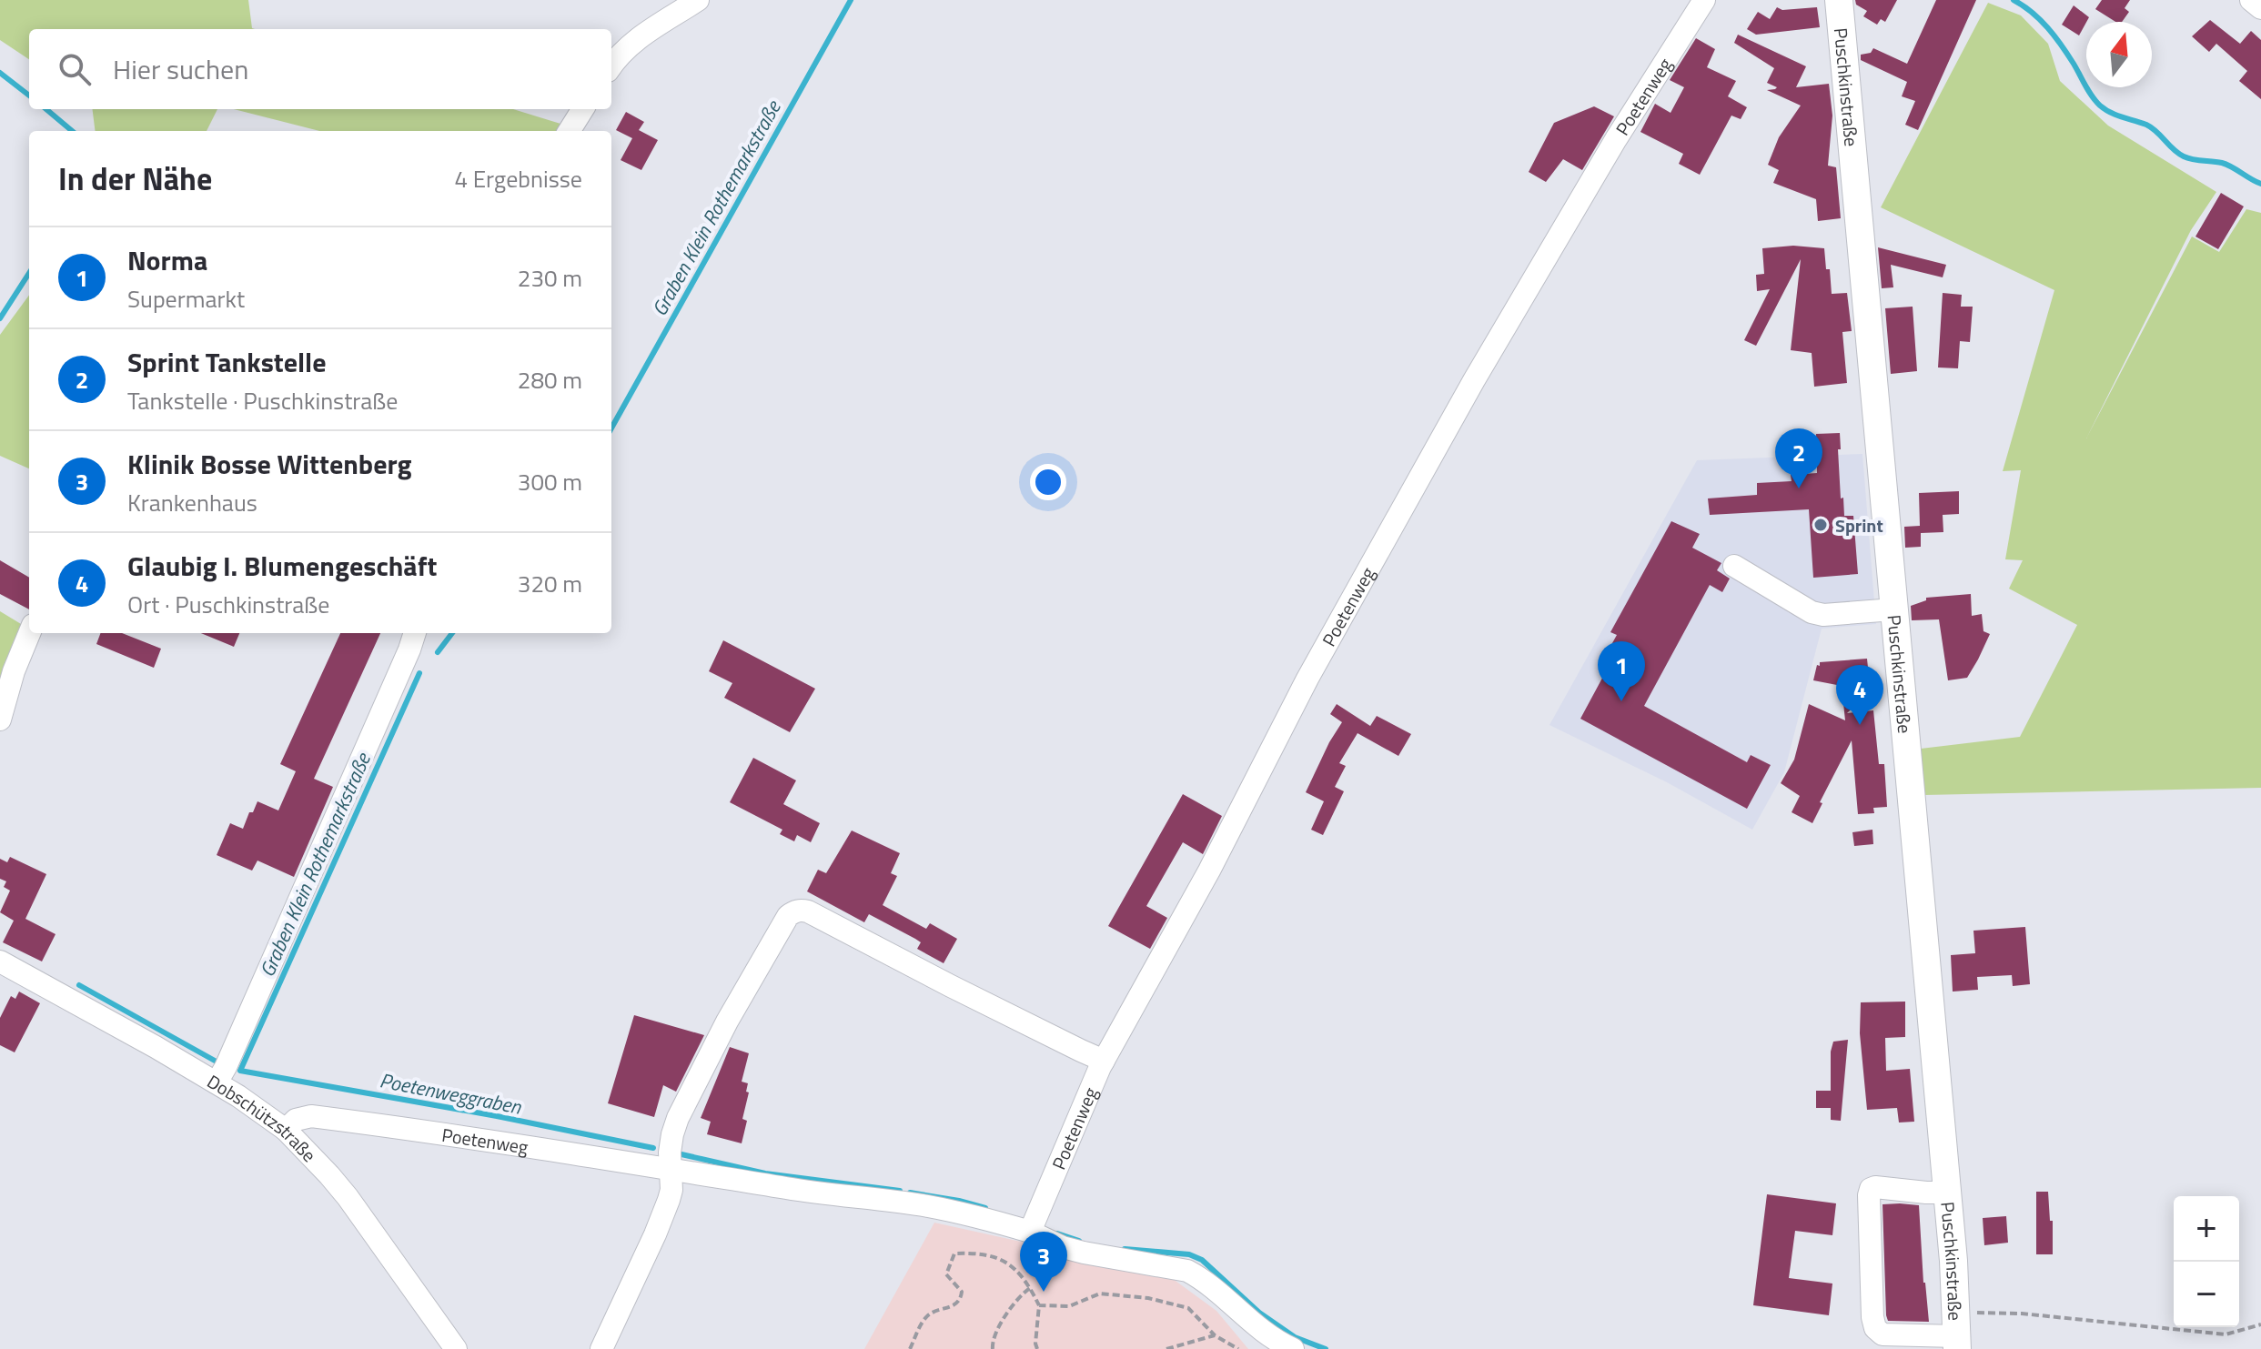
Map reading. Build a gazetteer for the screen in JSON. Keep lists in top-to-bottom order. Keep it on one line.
{"streets":{"main road":["Puschkinstraße"],"street":["Poetenweg","Dobschützstraße"]},"crossings":[["Poetenweg","Dobschützstraße"]],"water":["Graben Klein Rothemarkstraße","Poetenweggraben"],"places":["Sprint"],"north":"top","page":{"search":"Hier suchen","heading":["In der Nähe","4 Ergebnisse"],"list":[{"mark":"1","name":"Norma","note":"Supermarkt","value":"230 m"},{"mark":"2","name":"Sprint Tankstelle","note":"Tankstelle · Puschkinstraße","value":"280 m"},{"mark":"3","name":"Klinik Bosse Wittenberg","note":"Krankenhaus","value":"300 m"},{"mark":"4","name":"Glaubig I. Blumengeschäft","note":"Ort · Puschkinstraße","value":"320 m"}],"pins":["2","1","4","3"],"map_buttons":["+","−"]}}
